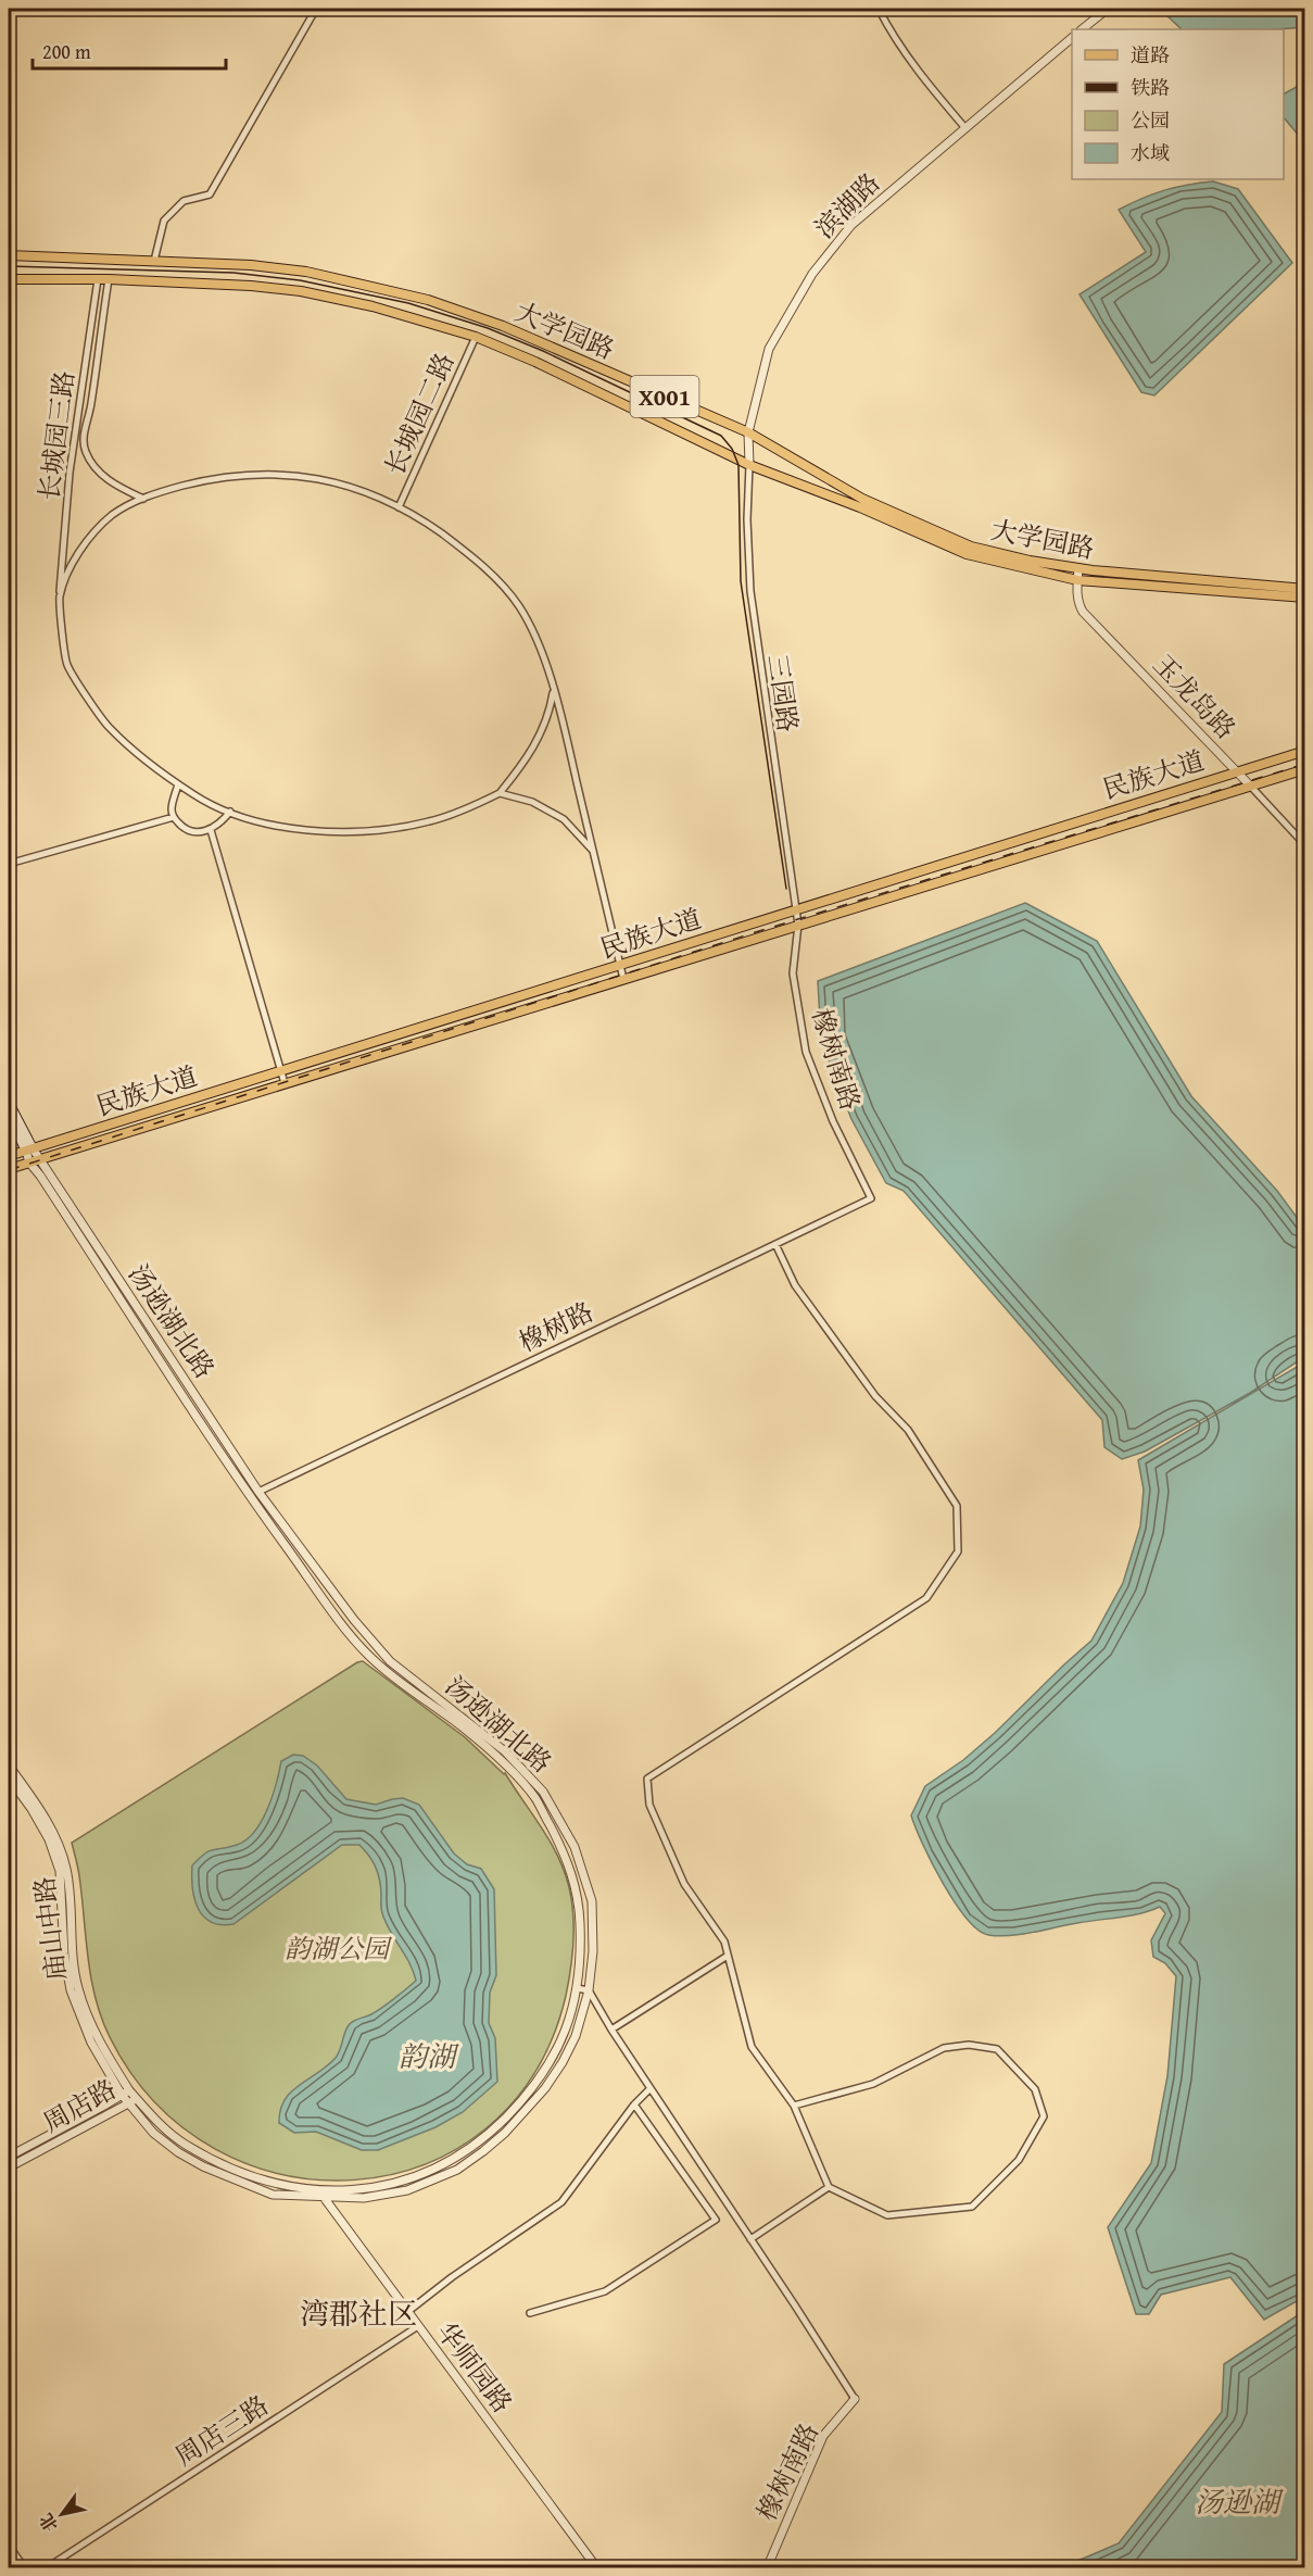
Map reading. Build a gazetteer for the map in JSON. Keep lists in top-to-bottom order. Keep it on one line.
{"streets":{"main road":["大学园路","X001","民族大道","汤逊湖北路"],"street":["滨湖路","长城园二路","长城园三路","三园路","玉龙岛路","橡树南路","橡树路","庙山中路","周店路","华师园路","周店三路"]},"crossings":[["滨湖路","大学园路"],["滨湖路","三园路"],["大学园路","长城园二路"],["大学园路","长城园三路"],["大学园路","三园路"],["大学园路","玉龙岛路"],["三园路","民族大道"],["三园路","橡树南路"],["玉龙岛路","民族大道"],["民族大道","橡树南路"],["民族大道","汤逊湖北路"],["橡树南路","橡树路"],["汤逊湖北路","橡树路"],["汤逊湖北路","庙山中路"],["汤逊湖北路","周店路"],["汤逊湖北路","华师园路"],["庙山中路","周店路"],["华师园路","周店三路"]],"districts":["湾郡社区"],"water":["韵湖","汤逊湖"],"parks":["韵湖公园"],"legend":["道路","铁路","公园","水域"],"scale_bar":"200 m","north":"bottom left"}
